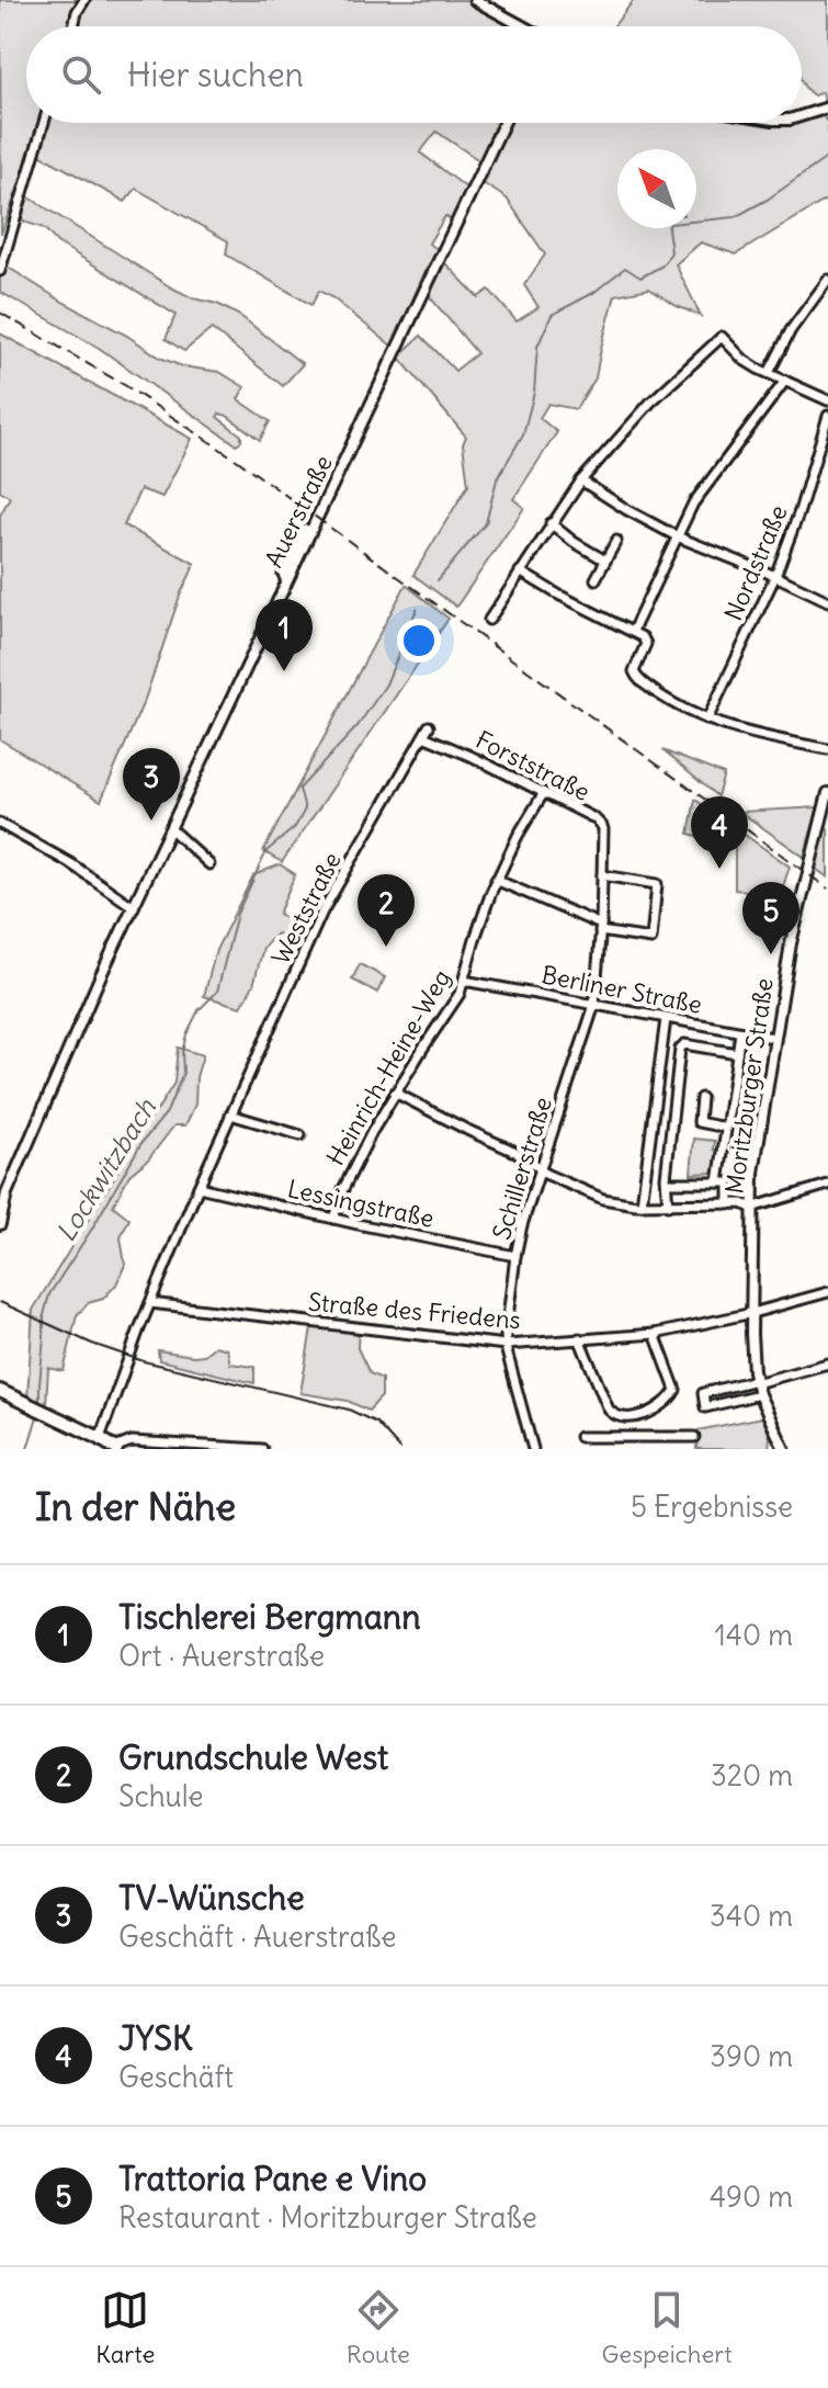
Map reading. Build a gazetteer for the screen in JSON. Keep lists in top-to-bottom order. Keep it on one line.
{"streets":{"street":["Auerstraße","Nordstraße","Forststraße","Weststraße","Berliner Straße","Heinrich-Heine-Weg","Moritzburger Straße","Schillerstraße","Lessingstraße","Straße des Friedens"]},"crossings":[["Forststraße","Weststraße"],["Forststraße","Berliner Straße"],["Forststraße","Heinrich-Heine-Weg"],["Forststraße","Schillerstraße"],["Weststraße","Lessingstraße"],["Weststraße","Straße des Friedens"],["Berliner Straße","Heinrich-Heine-Weg"],["Berliner Straße","Moritzburger Straße"],["Berliner Straße","Schillerstraße"],["Heinrich-Heine-Weg","Lessingstraße"],["Moritzburger Straße","Straße des Friedens"],["Schillerstraße","Lessingstraße"],["Schillerstraße","Straße des Friedens"]],"water":["Lockwitzbach"],"north":"top left","page":{"search":"Hier suchen","pins":["1","3","4","2","5"],"heading":["In der Nähe","5 Ergebnisse"],"list":[{"mark":"1","name":"Tischlerei Bergmann","note":"Ort · Auerstraße","value":"140 m"},{"mark":"2","name":"Grundschule West","note":"Schule","value":"320 m"},{"mark":"3","name":"TV-Wünsche","note":"Geschäft · Auerstraße","value":"340 m"},{"mark":"4","name":"JYSK","note":"Geschäft","value":"390 m"},{"mark":"5","name":"Trattoria Pane e Vino","note":"Restaurant · Moritzburger Straße","value":"490 m"}],"nav":["Karte","Route","Gespeichert"]}}
